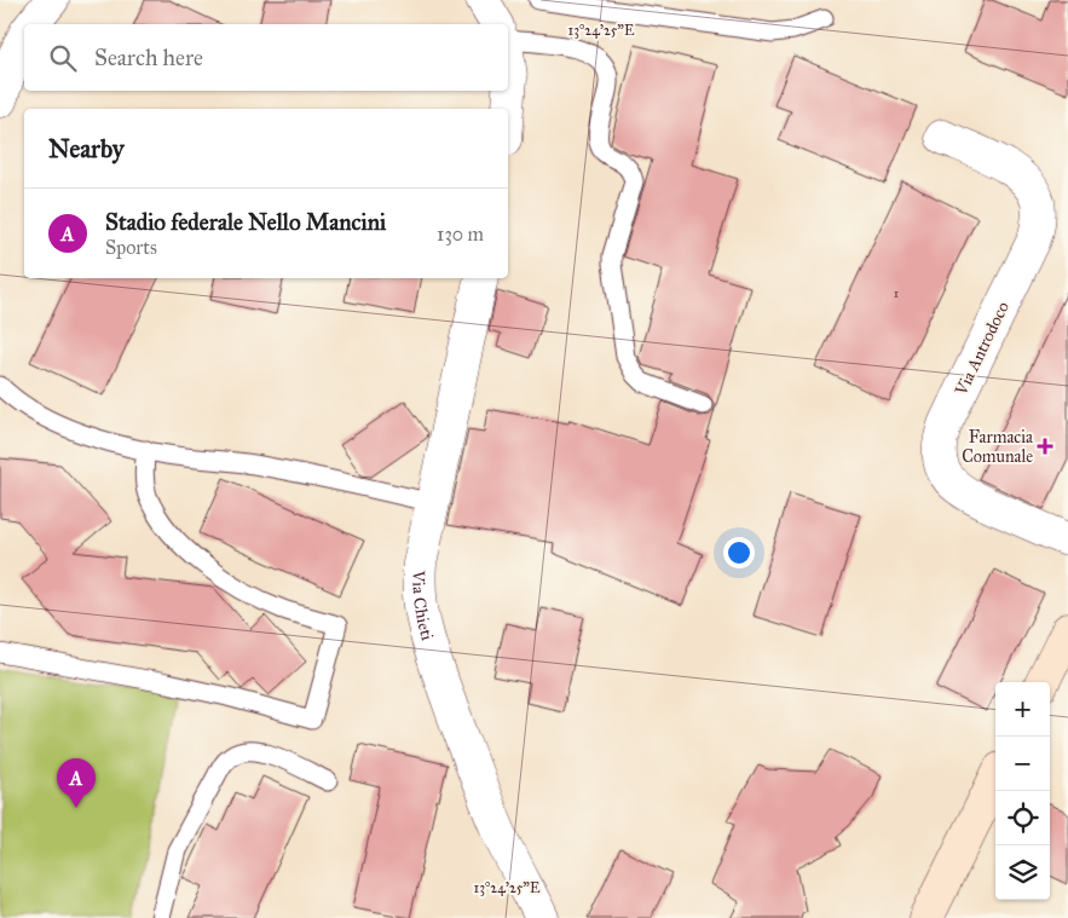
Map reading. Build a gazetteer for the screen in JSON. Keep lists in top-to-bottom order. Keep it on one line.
{"streets":{"street":["Via Antrodoco","Via Chieti"]},"places":{"health":["Farmacia Comunale"]},"house_numbers":["1"],"page":{"search":"Search here","heading":"Nearby","list":[{"mark":"A","name":"Stadio federale Nello Mancini","note":"Sports","value":"130 m"}],"map_buttons":["+","−"],"pins":"A"},"coordinates":["13°24'25\"E"]}
